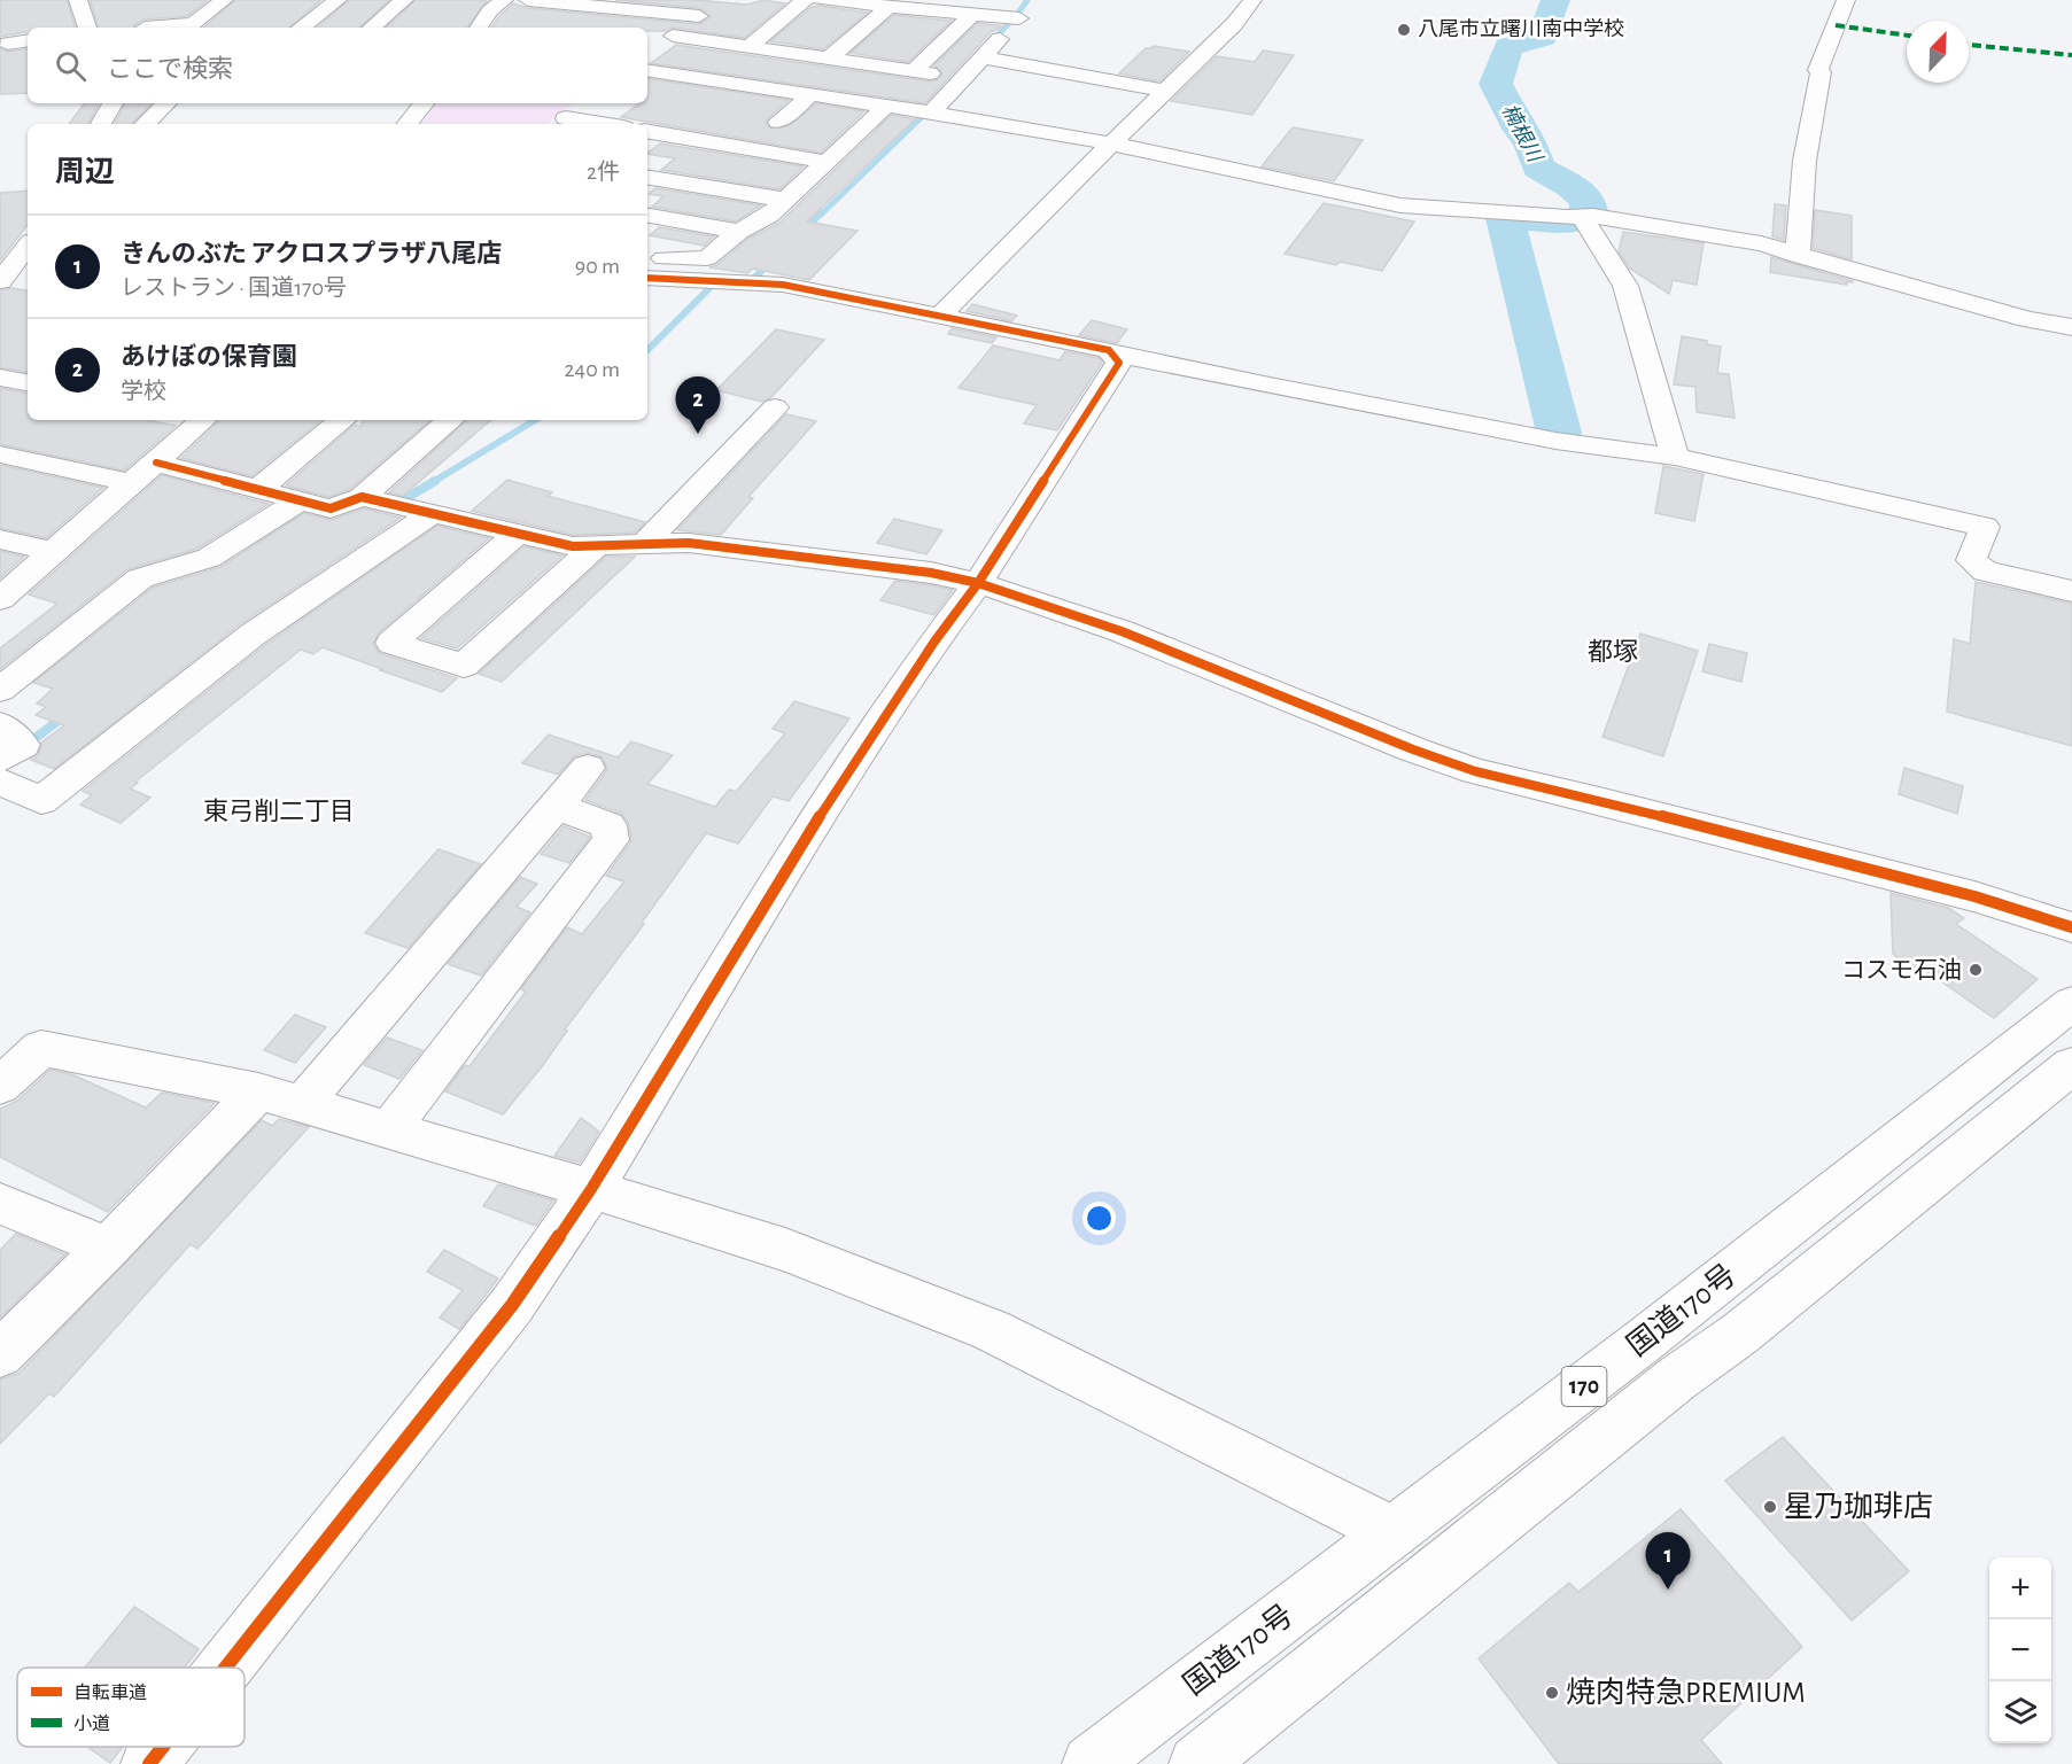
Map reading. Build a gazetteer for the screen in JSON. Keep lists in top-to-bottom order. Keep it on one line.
{"streets":{"main road":["国道170号","170"]},"districts":["都塚","東弓削二丁目"],"water":["楠根川"],"places":["八尾市立曙川南中学校","コスモ石油","星乃珈琲店","焼肉特急PREMIUM"],"legend":["自転車道","小道"],"north":"top right","page":{"search":"ここで検索","heading":["周辺","2件"],"list":[{"mark":"1","name":"きんのぶた アクロスプラザ八尾店","note":"レストラン · 国道170号","value":"90 m"},{"mark":"2","name":"あけぼの保育園","note":"学校","value":"240 m"}],"pins":["2","1"],"map_buttons":["+","−"]}}
